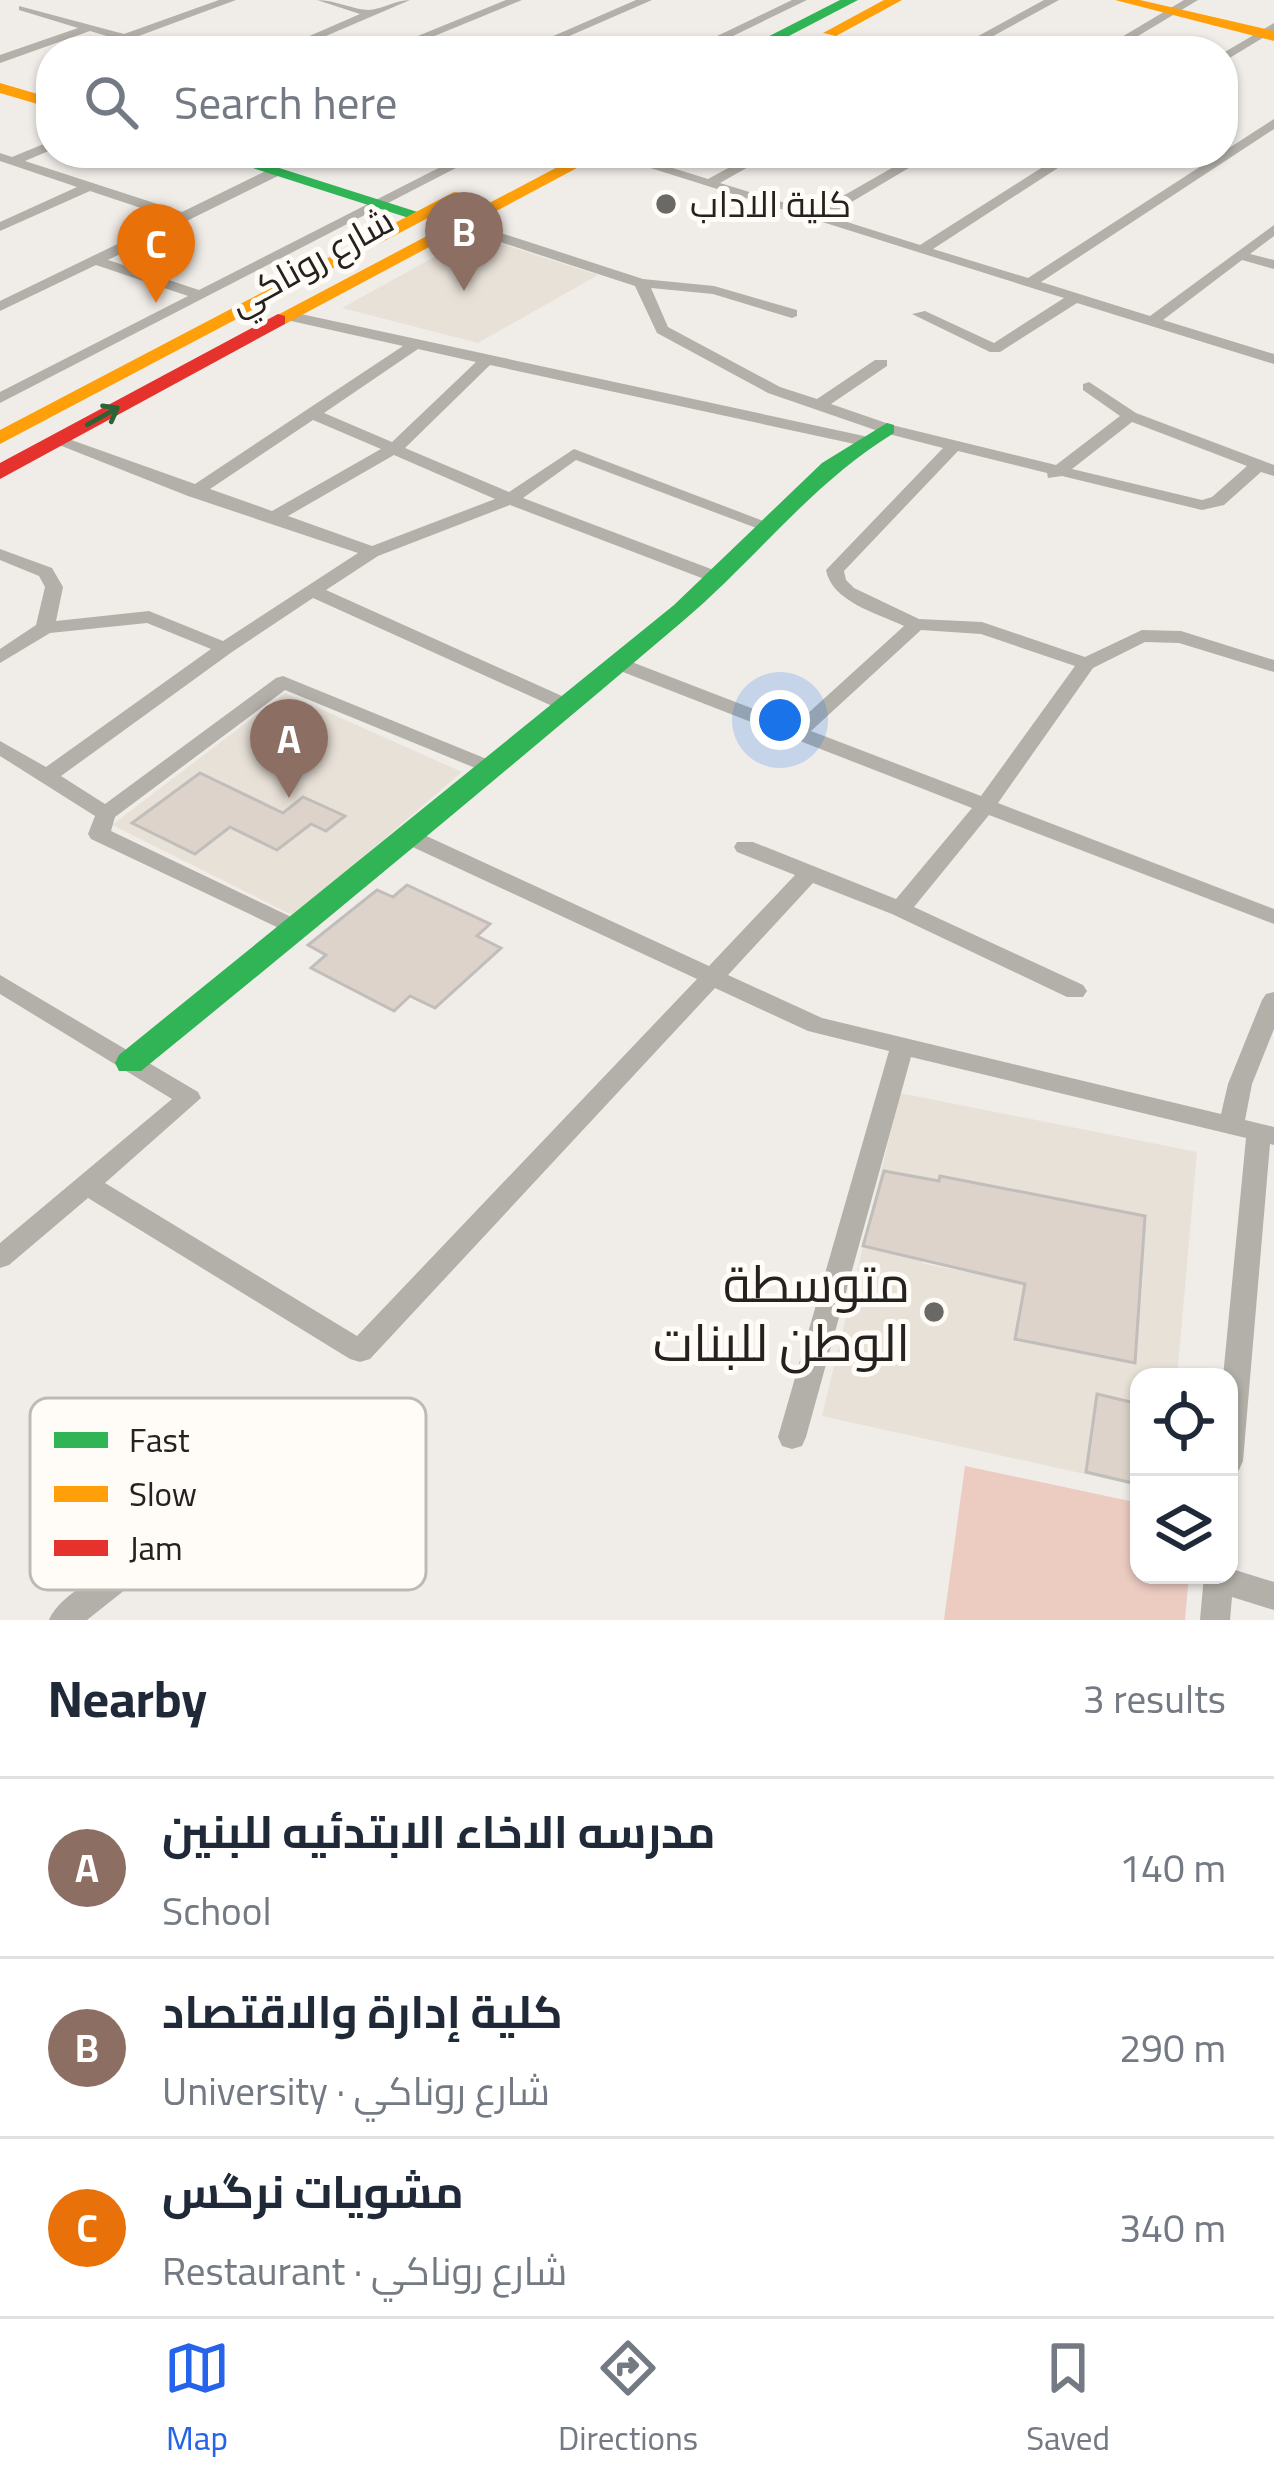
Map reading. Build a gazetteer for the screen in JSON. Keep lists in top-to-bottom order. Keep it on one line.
{"streets":{"main road":["شارع روناكي"]},"places":["كلية الاداب","متوسطة الوطن للبنات"],"legend":["Fast","Slow","Jam"],"page":{"search":"Search here","pins":["B","C","A"],"heading":["Nearby","3 results"],"list":[{"mark":"A","name":"مدرسه الاخاء الابتدئيه للبنين","note":"School","value":"140 m"},{"mark":"B","name":"كلية إدارة والاقتصاد","note":"University · شارع روناكي","value":"290 m"},{"mark":"C","name":"مشويات نرگس","note":"Restaurant · شارع روناكي","value":"340 m"}],"nav":["Map","Directions","Saved"]}}
